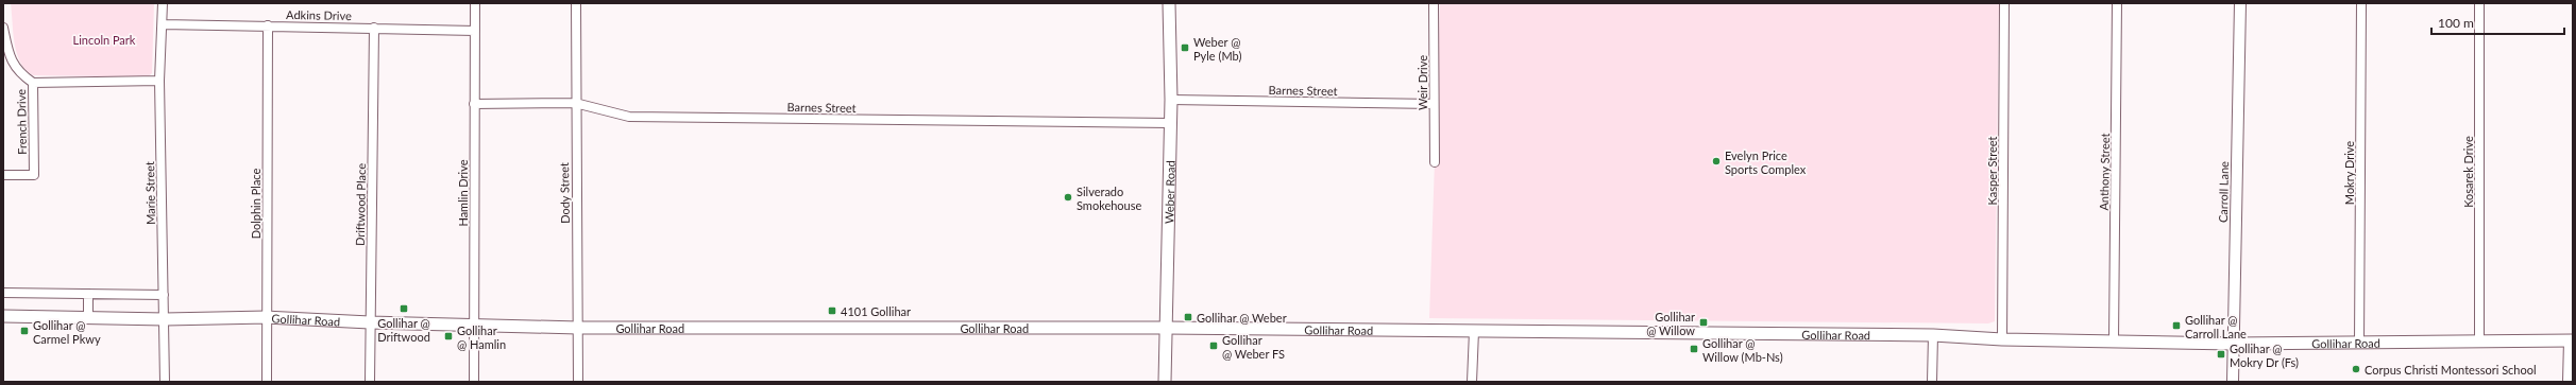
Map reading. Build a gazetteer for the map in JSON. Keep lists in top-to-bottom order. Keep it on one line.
{"streets":{"main road":["Weber Road","Gollihar Road"],"street":["Adkins Drive","Weir Drive","Barnes Street","French Drive","Kasper Street","Anthony Street","Kosarek Drive","Mokry Drive","Carroll Lane","Marie Street","Hamlin Drive","Dody Street","Dolphin Place","Driftwood Place"]},"crossings":[["Adkins Drive","Marie Street"],["Adkins Drive","Hamlin Drive"],["Adkins Drive","Dolphin Place"],["Adkins Drive","Driftwood Place"],["Weir Drive","Barnes Street"],["Barnes Street","Weber Road"],["Barnes Street","Hamlin Drive"],["Barnes Street","Dody Street"],["Kasper Street","Gollihar Road"],["Anthony Street","Gollihar Road"],["Kosarek Drive","Gollihar Road"],["Mokry Drive","Gollihar Road"],["Weber Road","Gollihar Road"],["Carroll Lane","Gollihar Road"],["Marie Street","Gollihar Road"],["Hamlin Drive","Gollihar Road"],["Dody Street","Gollihar Road"],["Dolphin Place","Gollihar Road"],["Driftwood Place","Gollihar Road"]],"parks":["Lincoln Park"],"places":{"transit":["Weber @ Pyle (Mb)","Gollihar @ Driftwood","4101 Gollihar","Gollihar @ Weber","Gollihar @ Willow","Gollihar @ Carroll Lane","Gollihar @ Carmel Pkwy","Gollihar @ Hamlin","Gollihar @ Weber FS","Gollihar @ Willow (Mb-Ns)","Gollihar @ Mokry Dr (Fs)"],"other":["Evelyn Price Sports Complex","Silverado Smokehouse","Corpus Christi Montessori School"]},"scale_bar":"100 m"}
